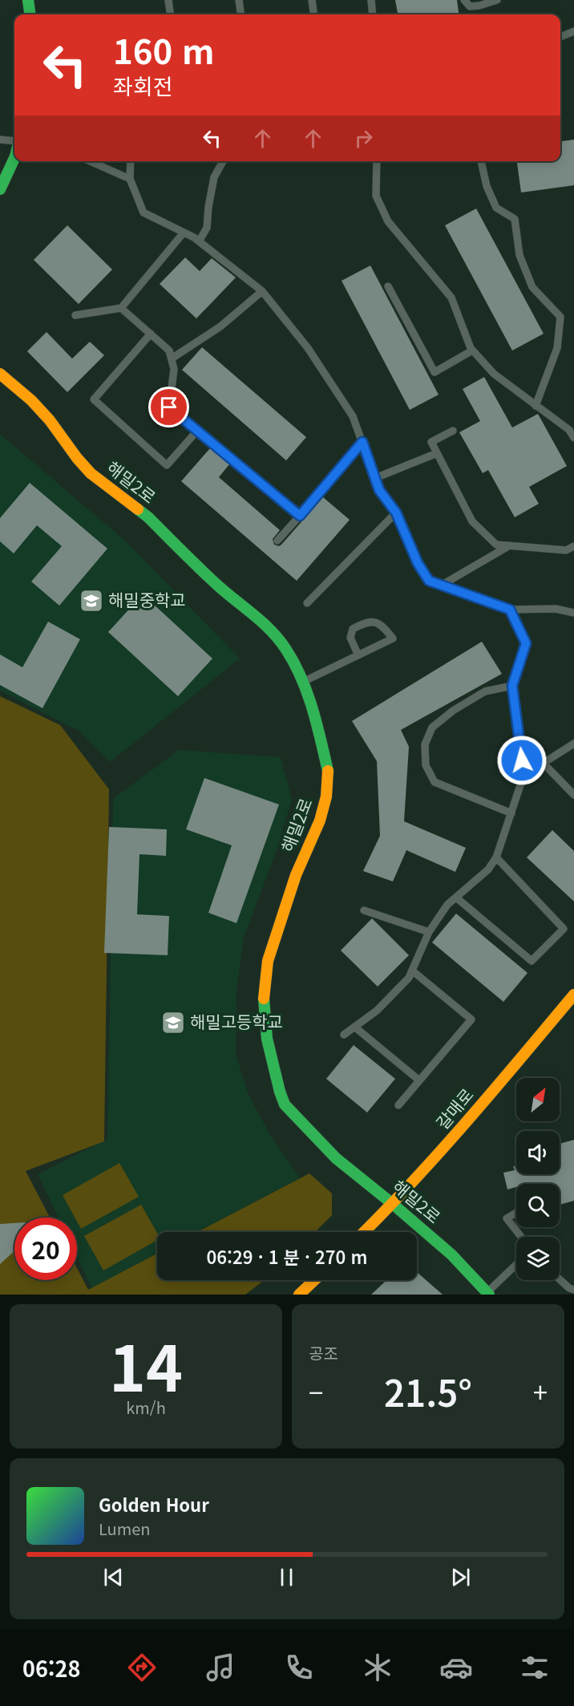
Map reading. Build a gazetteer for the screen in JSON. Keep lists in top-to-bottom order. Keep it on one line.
{"streets":{"street":["해밀2로","갈매로"]},"crossings":[["해밀2로","갈매로"]],"places":{"school or university":["해밀중학교","해밀고등학교"]},"north":"top right","page":{"turn":["160 m","좌회전"],"limit":"20","trip":"06:29 · 1 분 · 270 m","tile":[["14","km/h"],"공조"],"heat":["−","21.5°","+"],"song":["Golden Hour","Lumen"],"tabs":"06:28"}}
